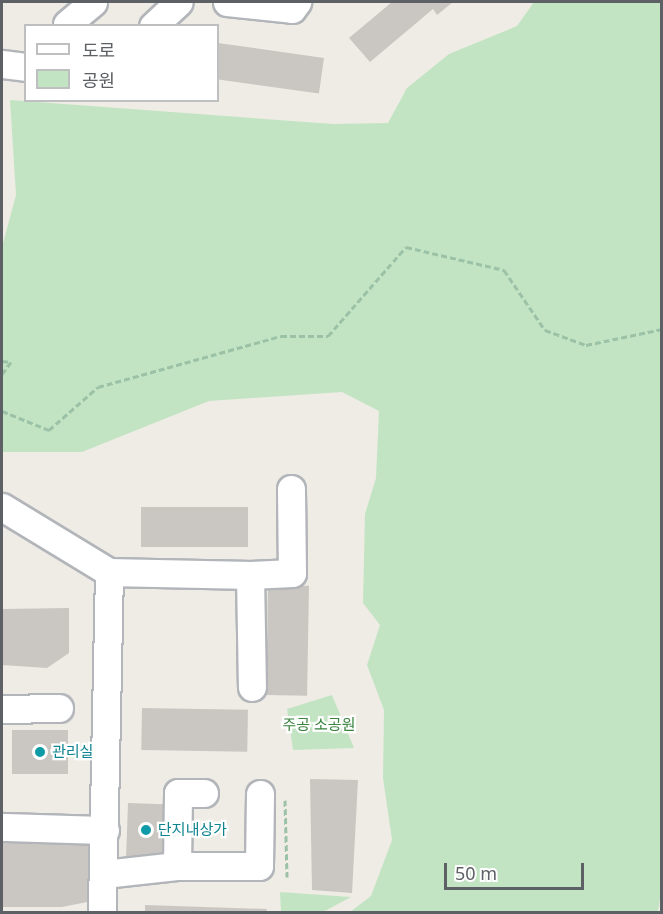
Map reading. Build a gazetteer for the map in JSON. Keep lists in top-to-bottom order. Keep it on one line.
{"parks":["주공 소공원"],"places":["관리실","단지내상가"],"legend":["도로","공원"],"scale_bar":"50 m"}
